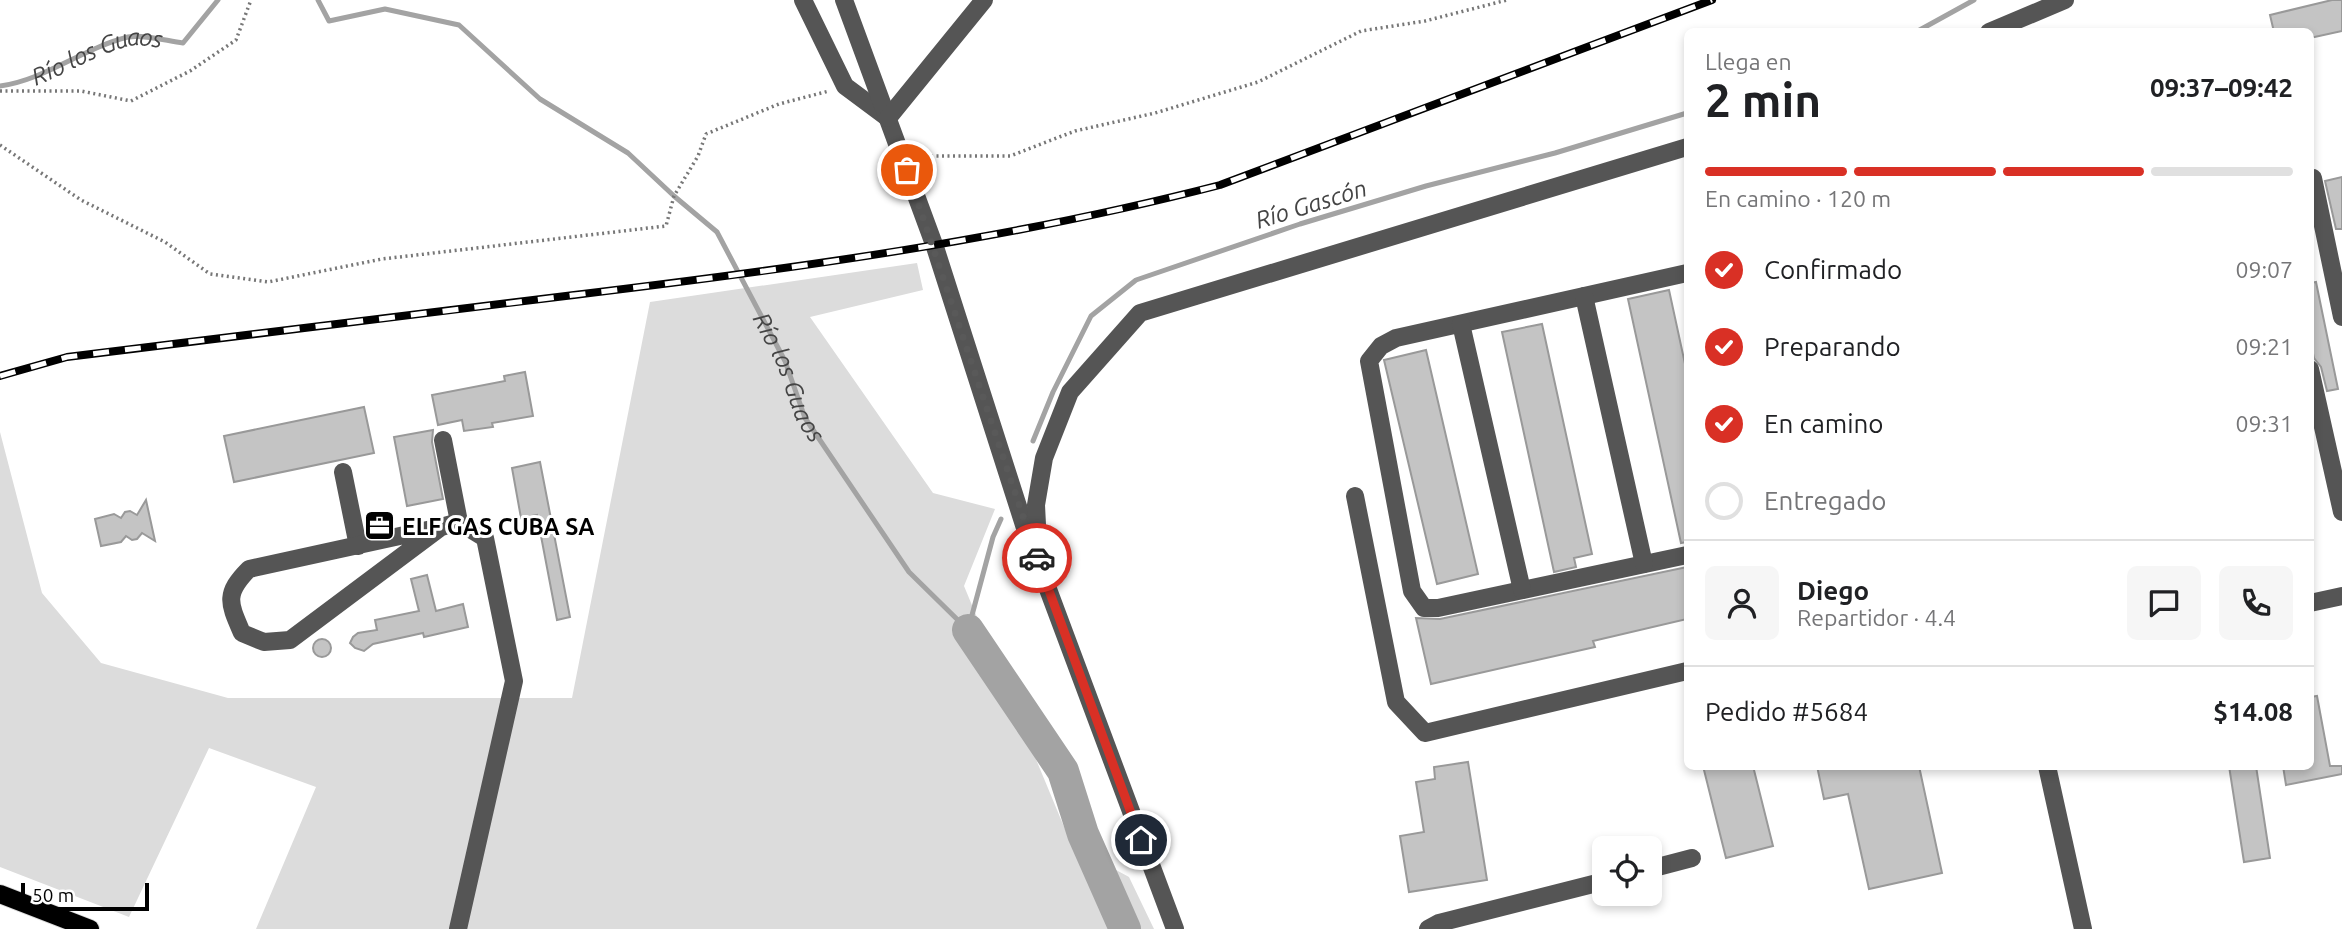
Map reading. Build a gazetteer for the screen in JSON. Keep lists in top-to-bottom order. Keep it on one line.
{"water":["Río los Guaos","Río Gascón"],"places":{"office":["ELF GAS CUBA SA"]},"scale_bar":"50 m","page":{"heading":["2 min","Llega en","09:37–09:42"],"panel":["Diego","Repartidor · 4.4","Pedido #5684","$14.08"],"bar":"En camino · 120 m","list":[["Confirmado","09:07"],["Preparando","09:21"],["En camino","09:31"],"Entregado"],"scale":"50 m"}}
